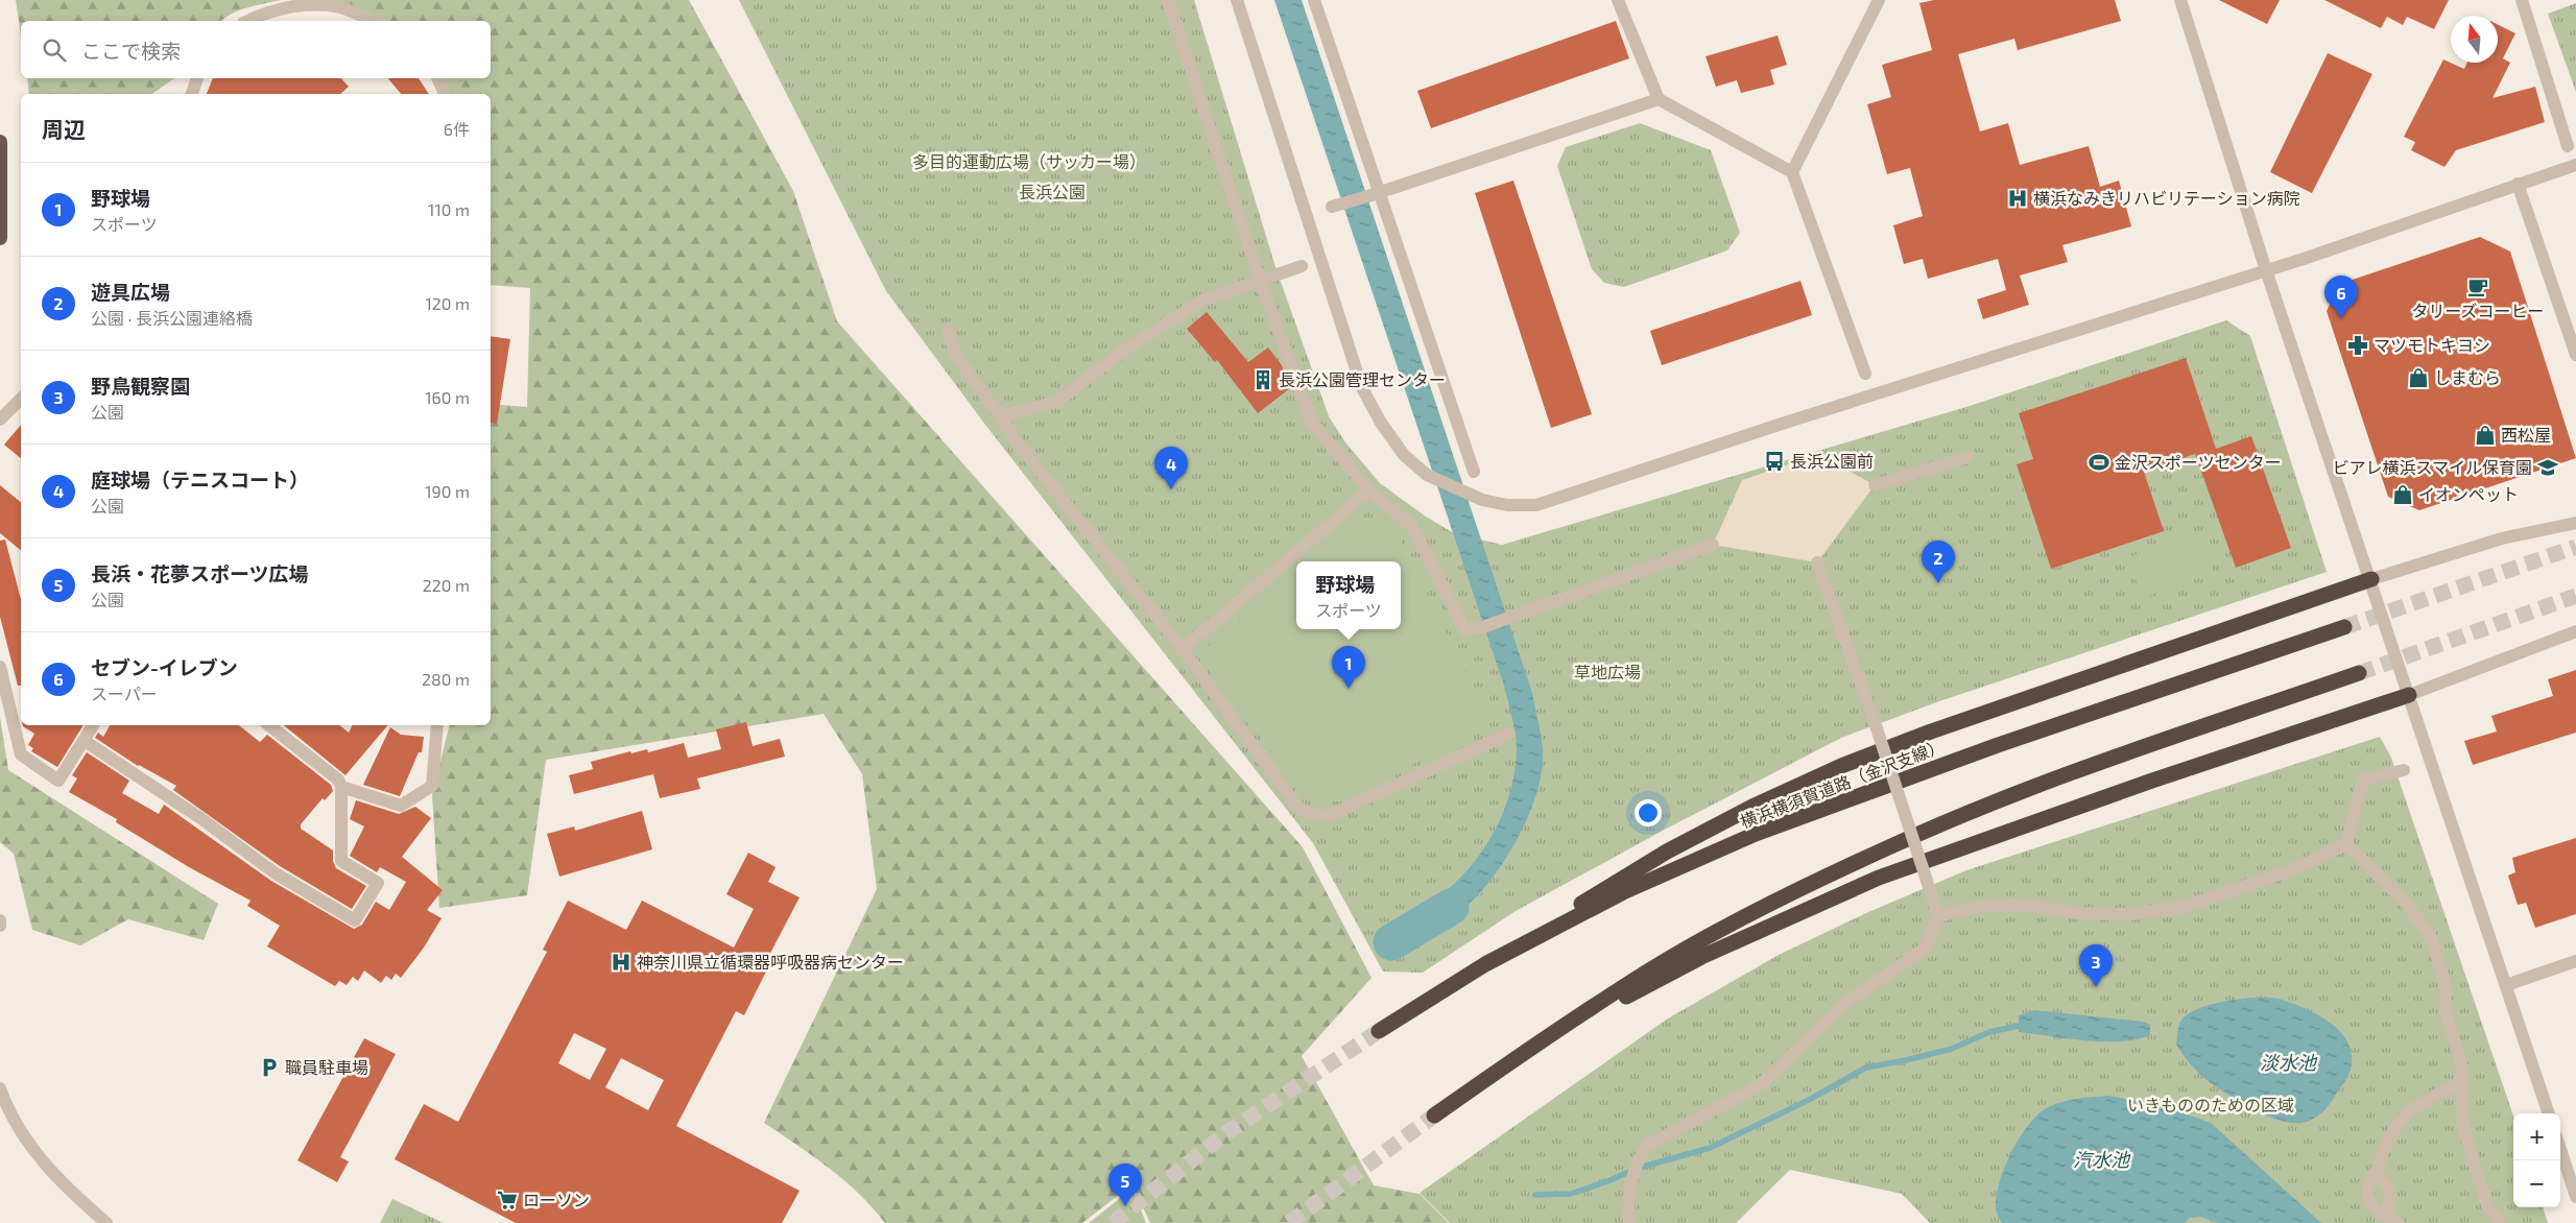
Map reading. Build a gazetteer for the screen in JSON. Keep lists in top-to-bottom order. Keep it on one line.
{"streets":{"highway":["横浜横須賀道路（金沢支線）"]},"water":["淡水池","汽水池"],"parks":["多目的運動広場（サッカー場）","長浜公園","草地広場","いきもののための区域"],"places":{"hospital":["横浜なみきリハビリテーション病院","神奈川県立循環器呼吸器病センター"],"cafe":["タリーズコーヒー"],"pharmacy":["マツモトキヨシ"],"shop":["しまむら","西松屋","イオンペット"],"building":["長浜公園管理センター"],"bus stop":["長浜公園前"],"sports":["金沢スポーツセンター"],"school or university":["ビアレ横浜スマイル保育園"],"parking":["職員駐車場"],"supermarket":["ローソン"]},"north":"top","page":{"search":"ここで検索","heading":["周辺","6件"],"list":[{"mark":"1","name":"野球場","note":"スポーツ","value":"110 m"},{"mark":"2","name":"遊具広場","note":"公園 · 長浜公園連絡橋","value":"120 m"},{"mark":"3","name":"野鳥観察園","note":"公園","value":"160 m"},{"mark":"4","name":"庭球場（テニスコート）","note":"公園","value":"190 m"},{"mark":"5","name":"長浜・花夢スポーツ広場","note":"公園","value":"220 m"},{"mark":"6","name":"セブン-イレブン","note":"スーパー","value":"280 m"}],"pins":["6","4","2","1","3","5"],"popup":["野球場","スポーツ"],"map_buttons":["+","−"]}}
